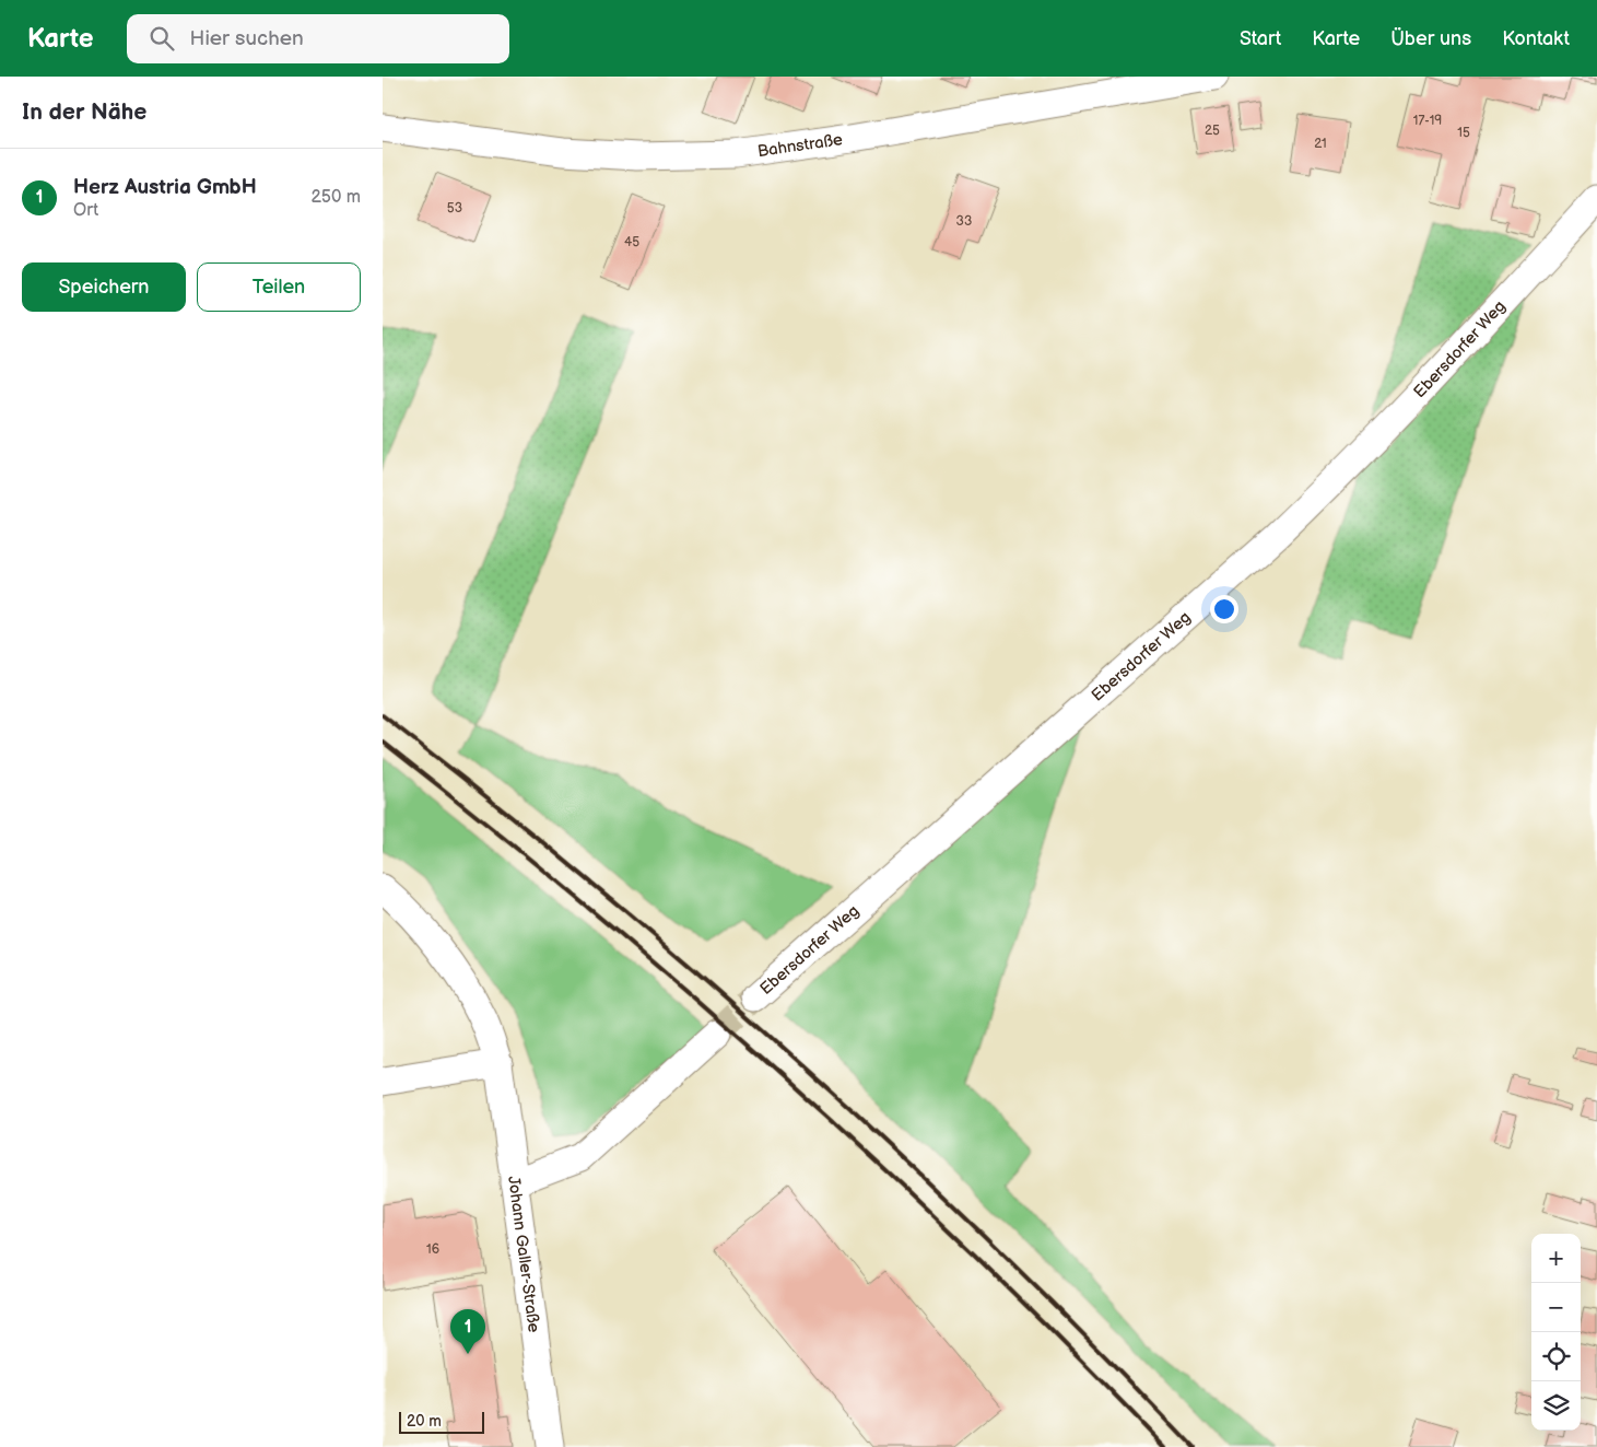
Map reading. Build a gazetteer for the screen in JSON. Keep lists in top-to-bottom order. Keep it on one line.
{"streets":{"street":["Bahnstraße","Ebersdorfer Weg","Johann Galler-Straße"]},"house_numbers":["17-19","25","15","21","53","33","45","16"],"scale_bar":"20 m","page":{"header":"Karte","search":"Hier suchen","nav":["Start","Karte","Über uns","Kontakt"],"heading":"In der Nähe","list":[{"mark":"1","name":"Herz Austria GmbH","note":"Ort","value":"250 m"}],"buttons":["Speichern","Teilen"],"map_buttons":["+","−"],"pins":"1","scale":"20 m"}}
